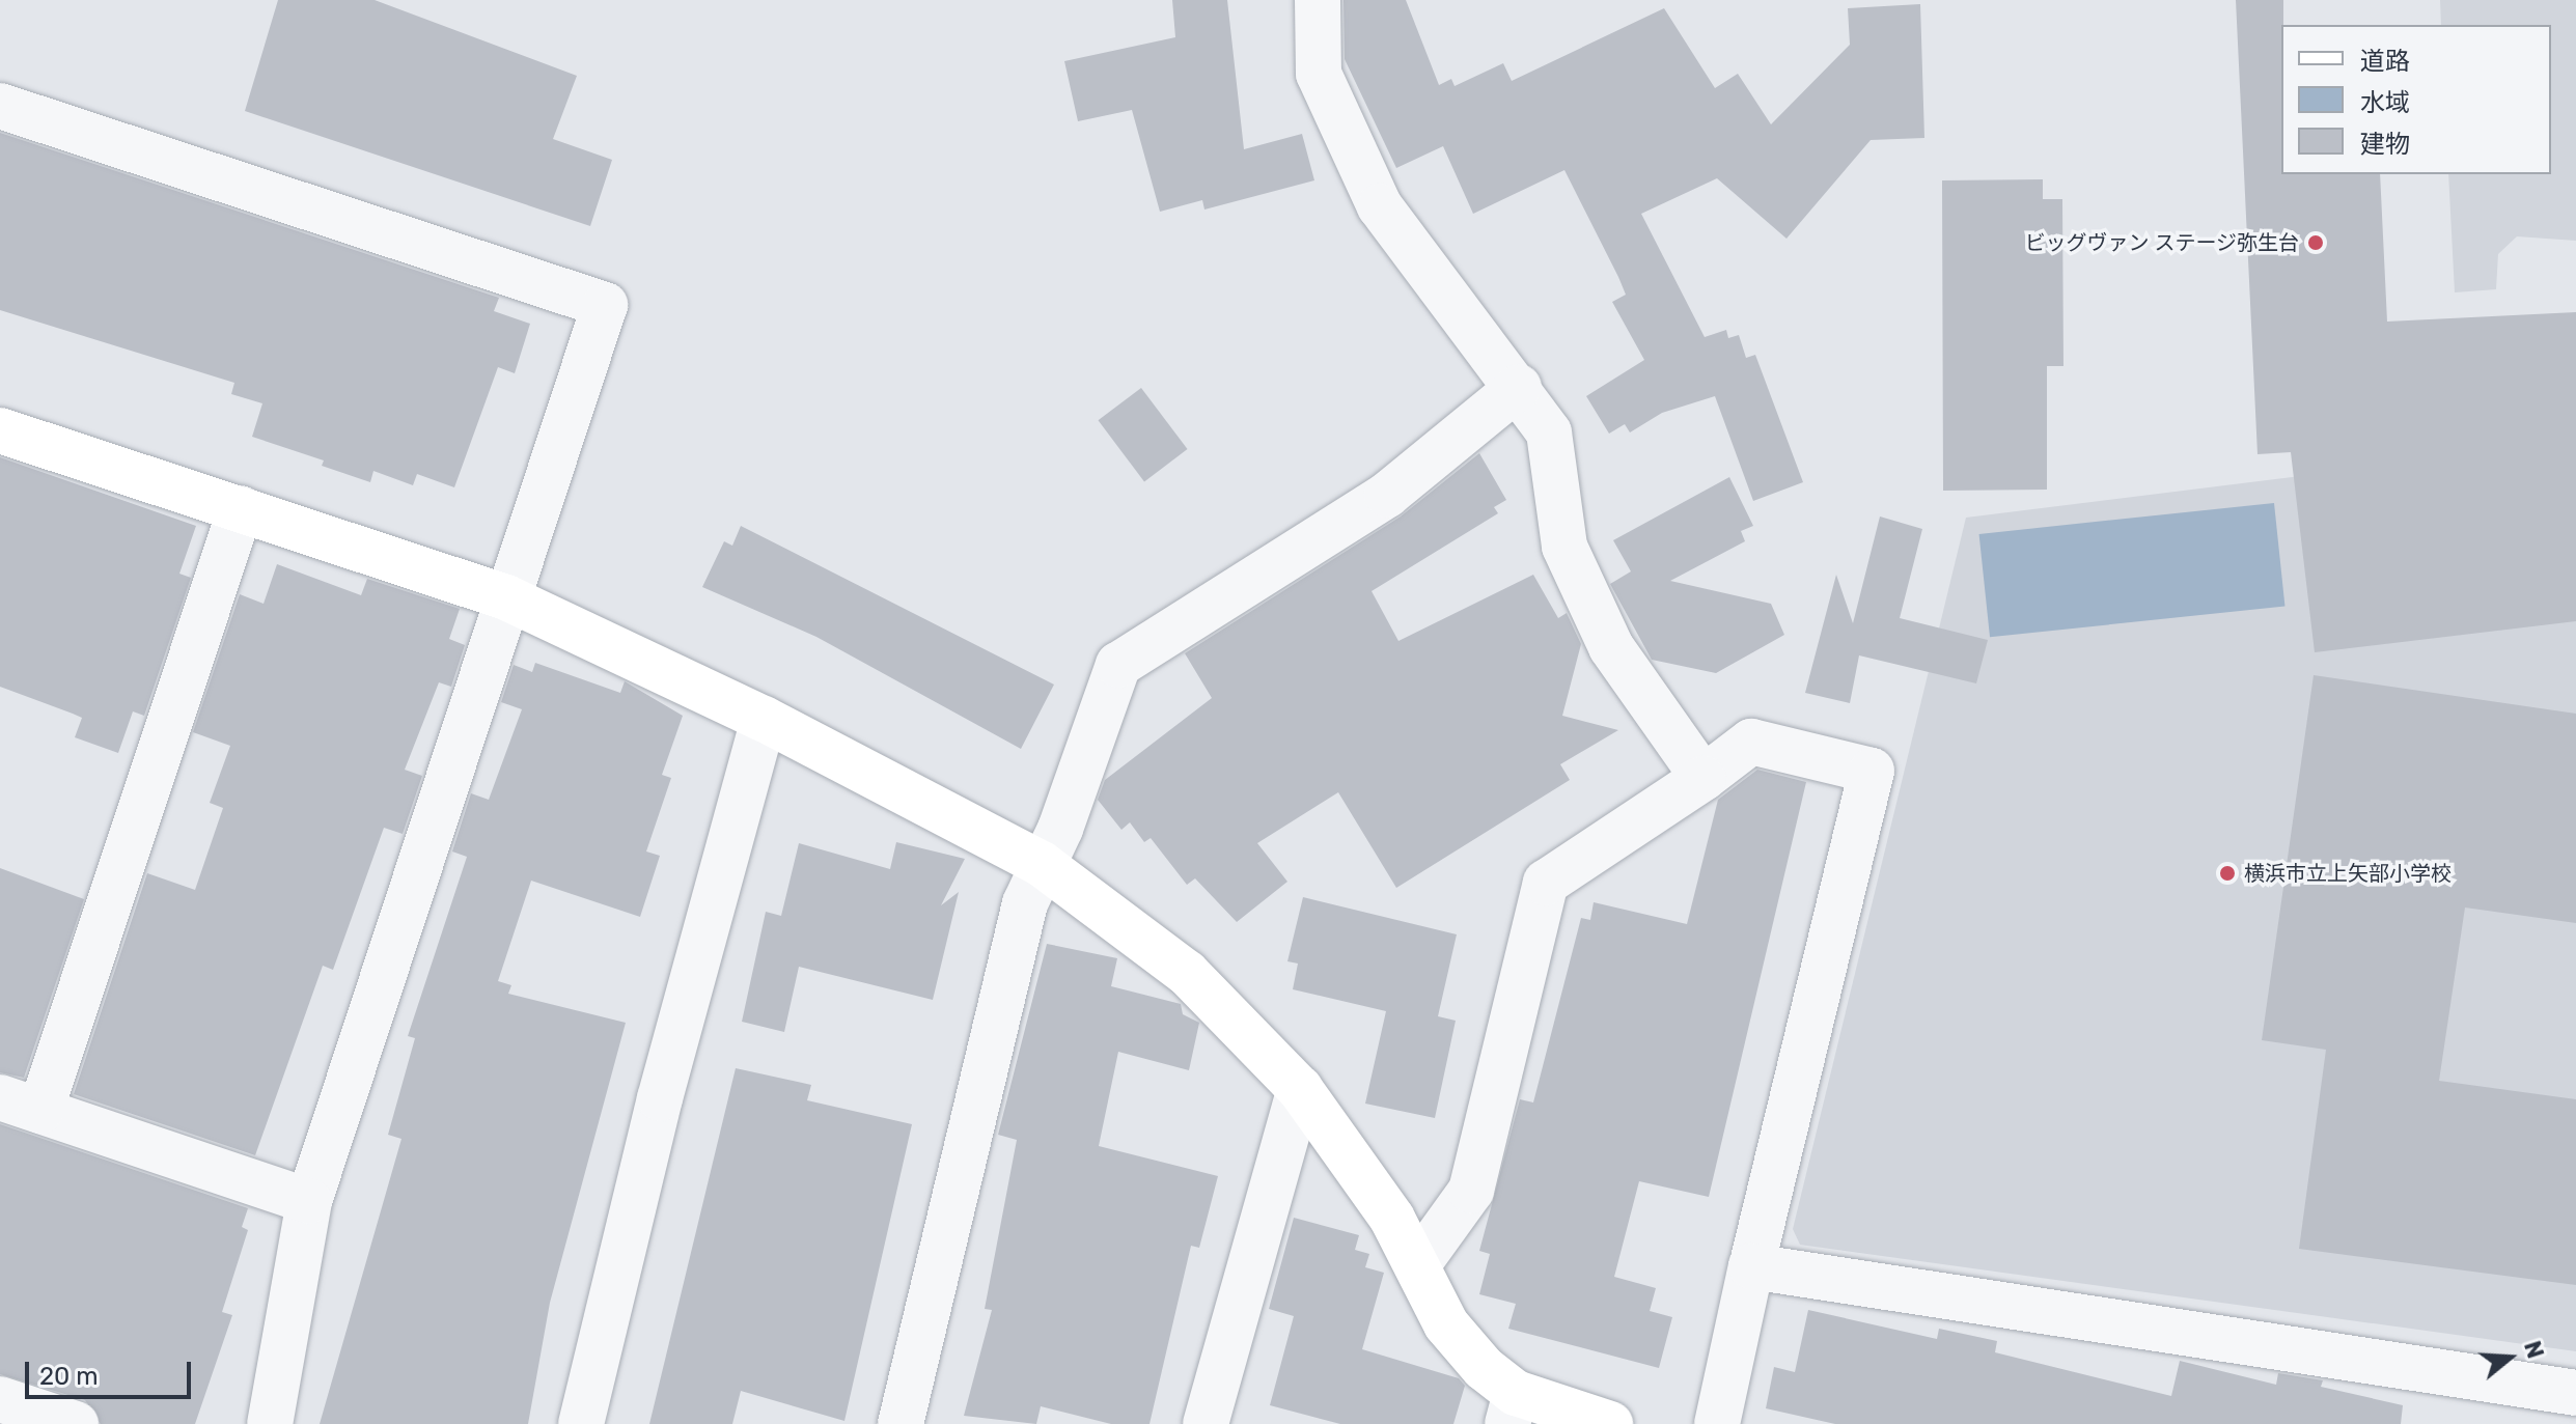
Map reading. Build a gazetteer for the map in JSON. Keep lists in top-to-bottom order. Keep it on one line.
{"places":["ビッグヴァン ステージ弥生台","横浜市立上矢部小学校"],"legend":["道路","水域","建物"],"scale_bar":"20 m","north":"right"}
